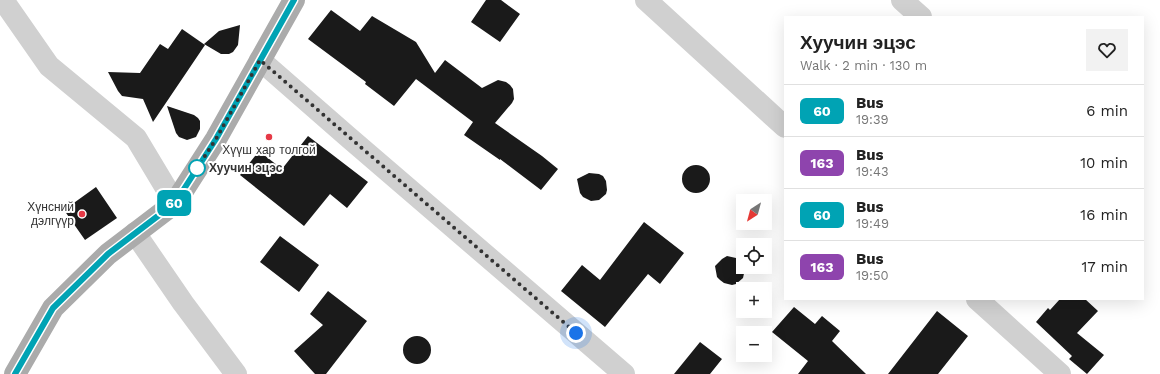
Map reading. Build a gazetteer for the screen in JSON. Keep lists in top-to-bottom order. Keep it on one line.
{"places":["Хүүш хар толгой","Хуучин эцэс","Хүнсний дэлгүүр"],"lines":["bus line 60"],"north":"bottom left","page":{"on_map":"60","heading":["Хуучин эцэс","Walk · 2 min · 130 m"],"list":[{"mark":"60","name":"Bus","note":"19:39","value":"6 min"},{"mark":"163","name":"Bus","note":"19:43","value":"10 min"},{"mark":"60","name":"Bus","note":"19:49","value":"16 min"},{"mark":"163","name":"Bus","note":"19:50","value":"17 min"}],"map_buttons":["+","−"]}}
